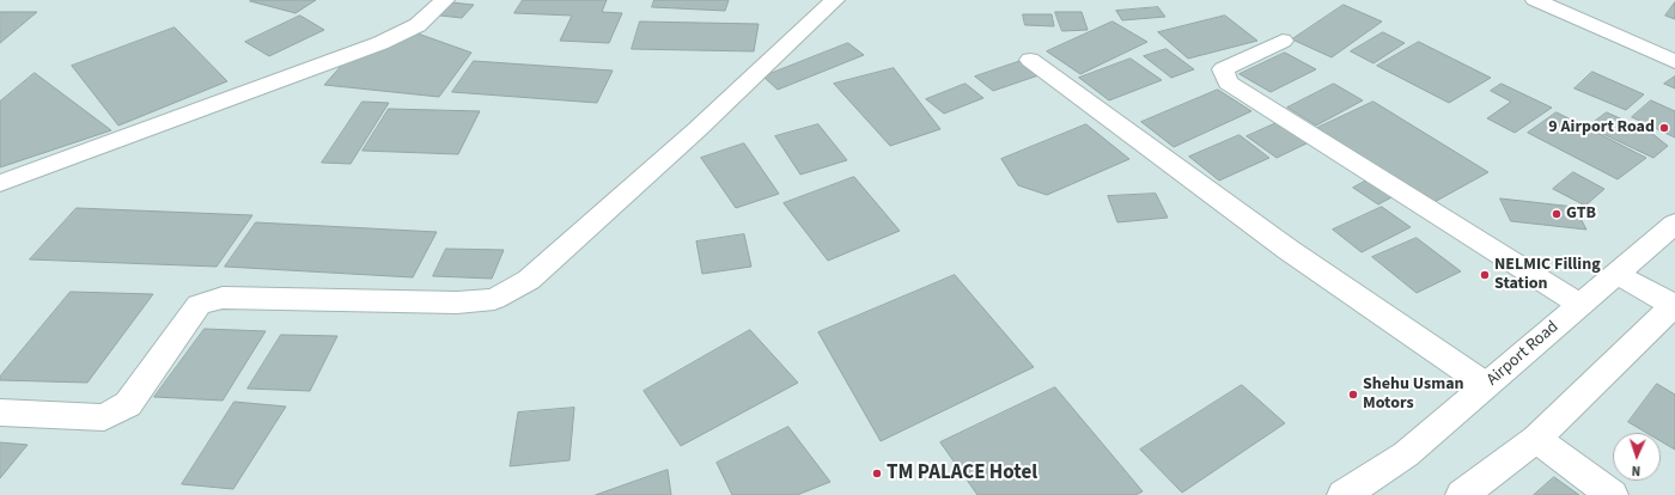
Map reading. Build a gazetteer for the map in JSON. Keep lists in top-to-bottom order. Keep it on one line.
{"streets":{"street":["Airport Road"]},"places":["9 Airport Road","GTB","NELMIC Filling Station","Shehu Usman Motors","TM PALACE Hotel"],"north":"bottom"}
